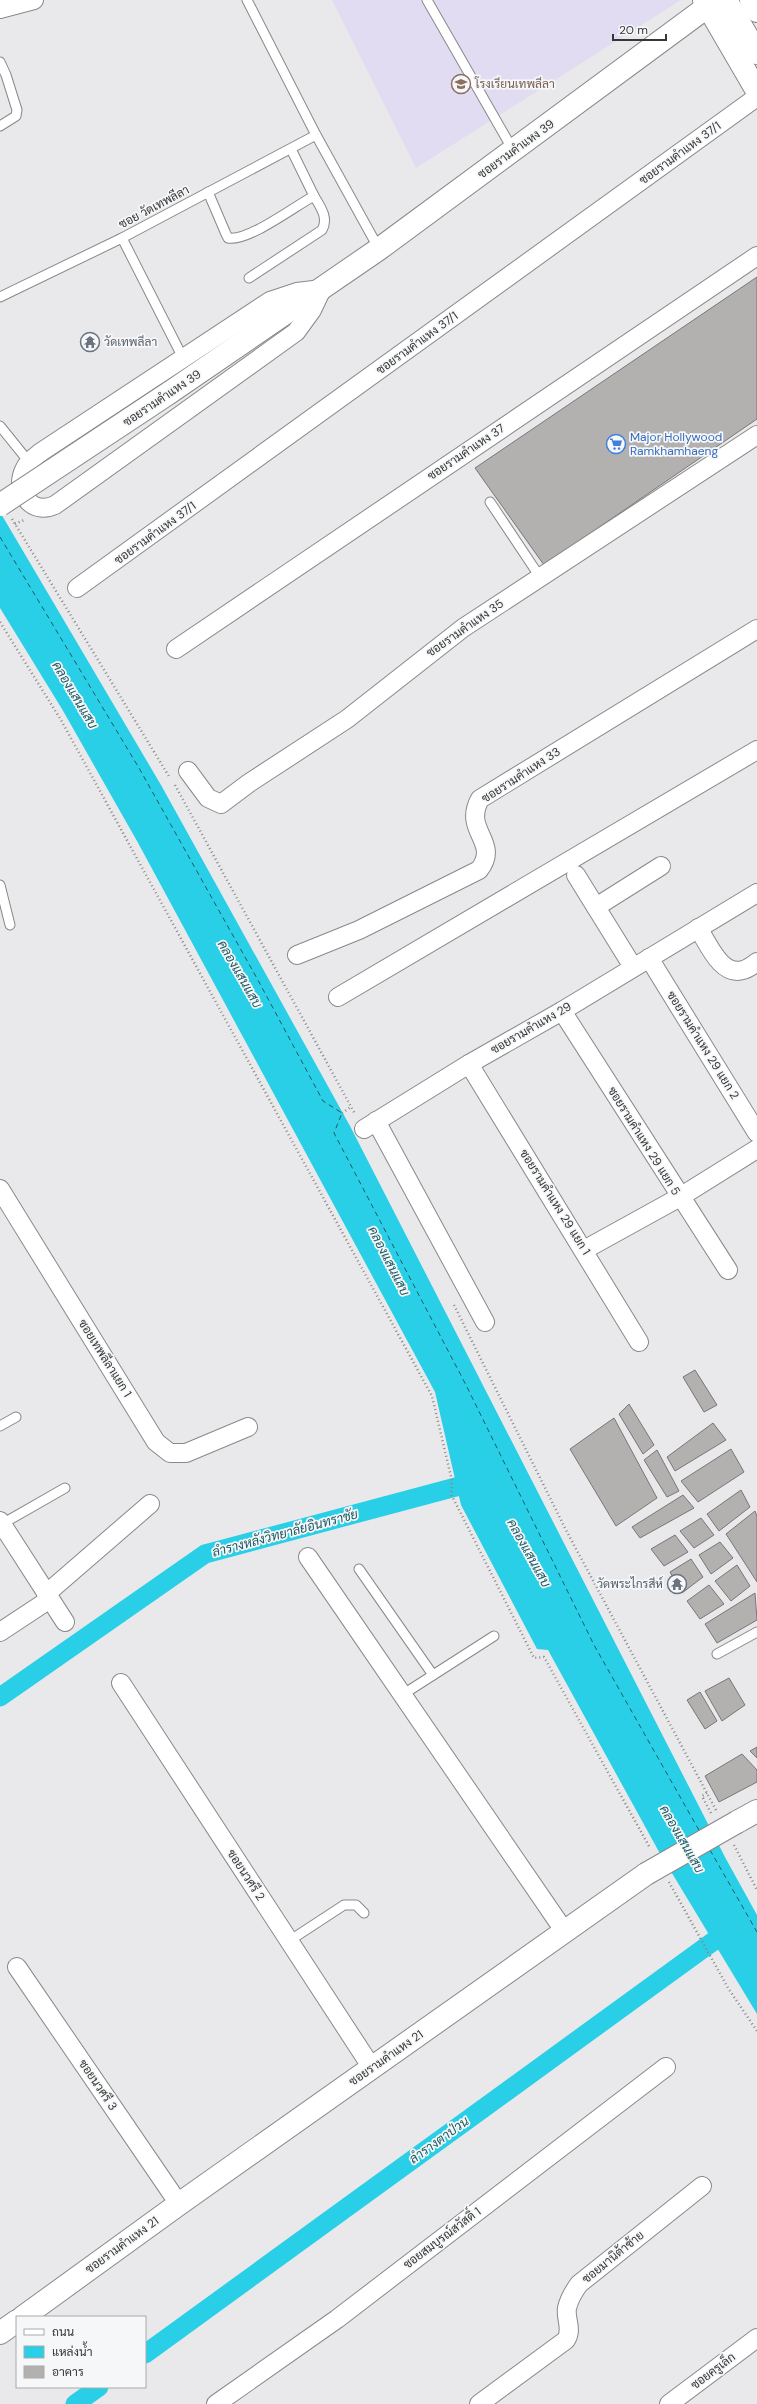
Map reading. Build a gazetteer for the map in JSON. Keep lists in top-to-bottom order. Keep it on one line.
{"streets":{"main road":["ซอยรามคำแหง 39","ซอยรามคำแหง 21"],"street":["ซอยรามคำแหง 37/1","ซอยรามคำแหง 37","ซอยรามคำแหง 35","ซอยรามคำแหง 33","ซอยรามคำแหง 29","ซอยรามคำแหง 29 แยก 2","ซอยรามคำแหง 29 แยก 5","ซอยรามคำแหง 29 แยก 1","ซอยเทพลีลาแยก 1","ซอยนวศรี 2","ซอยนวศรี 3","ซอยสมบูรณ์สวัสดิ์ 1","ซอยมานิต้าซ้าย","ซอยครูเล็ก"],"lane":["ซอย วัดเทพลีลา"]},"crossings":[["ซอยรามคำแหง 29","ซอยรามคำแหง 29 แยก 2"],["ซอยรามคำแหง 29","ซอยรามคำแหง 29 แยก 5"],["ซอยรามคำแหง 29","ซอยรามคำแหง 29 แยก 1"],["ซอยนวศรี 2","ซอยรามคำแหง 21"],["ซอยรามคำแหง 21","ซอยนวศรี 3"]],"water":["คลองแสนแสบ","ลำรางหลังวิทยาลัยอินทราชัย","ลำรางตาป่วน"],"places":{"school or university":["โรงเรียนเทพลีลา"],"temple":["วัดเทพลีลา","วัดพระไกรสีห์"],"supermarket":["Major Hollywood Ramkhamhaeng"]},"legend":["ถนน","แหล่งน้ำ","อาคาร"],"scale_bar":"20 m"}
